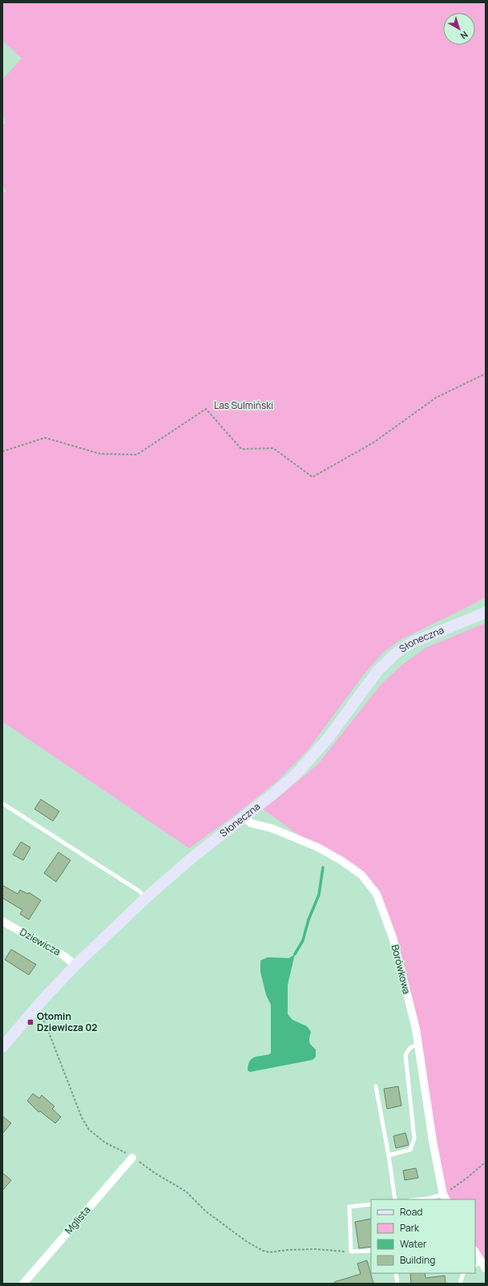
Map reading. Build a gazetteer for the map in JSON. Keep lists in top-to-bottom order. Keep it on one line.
{"streets":{"street":["Słoneczna","Dziewicza","Borówkowa","Mglista"]},"crossings":[["Słoneczna","Dziewicza"],["Słoneczna","Borówkowa"]],"parks":["Las Sulmiński"],"places":{"transit":["Otomin Dziewicza 02"]},"legend":["Road","Park","Water","Building"],"north":"bottom right"}
